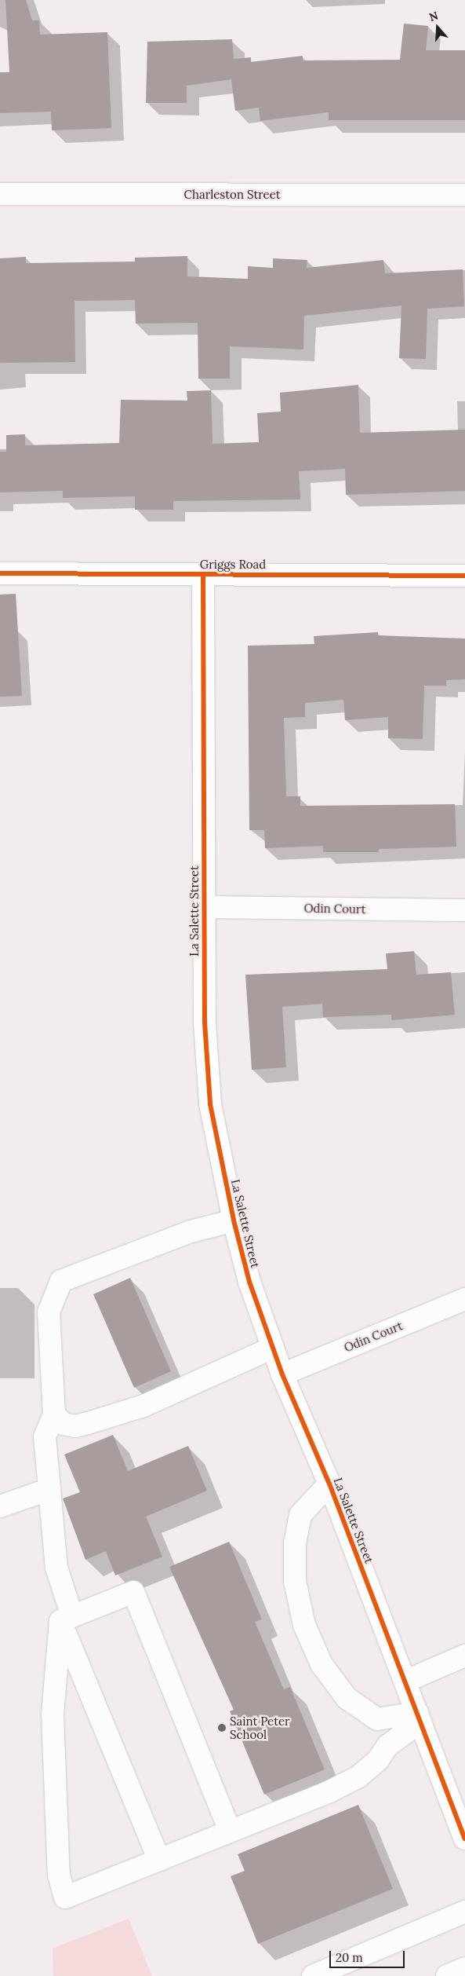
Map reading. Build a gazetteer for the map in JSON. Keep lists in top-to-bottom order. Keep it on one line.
{"streets":{"street":["Charleston Street","Griggs Road","Odin Court","La Salette Street"]},"crossings":[["Griggs Road","La Salette Street"],["Odin Court","La Salette Street"]],"places":["Saint Peter School"],"scale_bar":"20 m","north":"top"}
